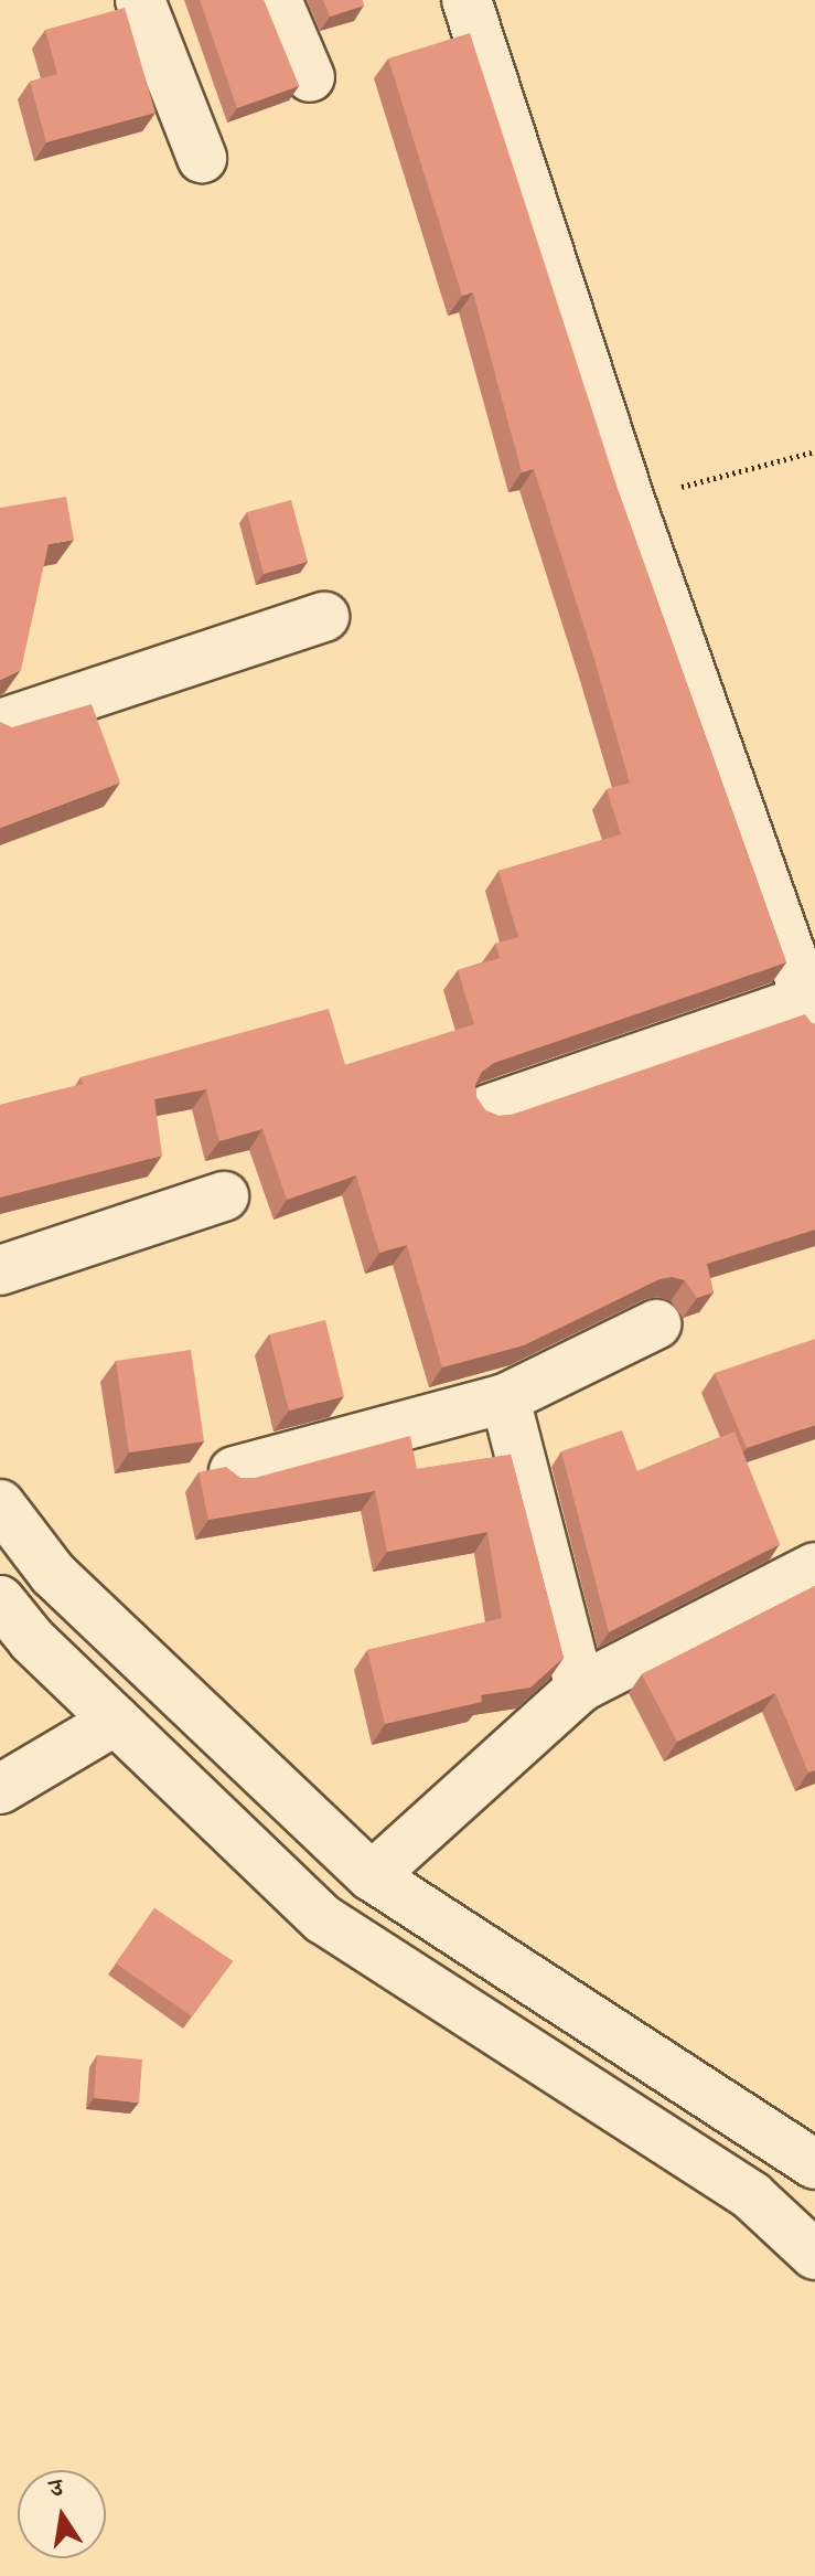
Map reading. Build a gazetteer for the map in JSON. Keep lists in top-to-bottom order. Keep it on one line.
{"north":"top"}
